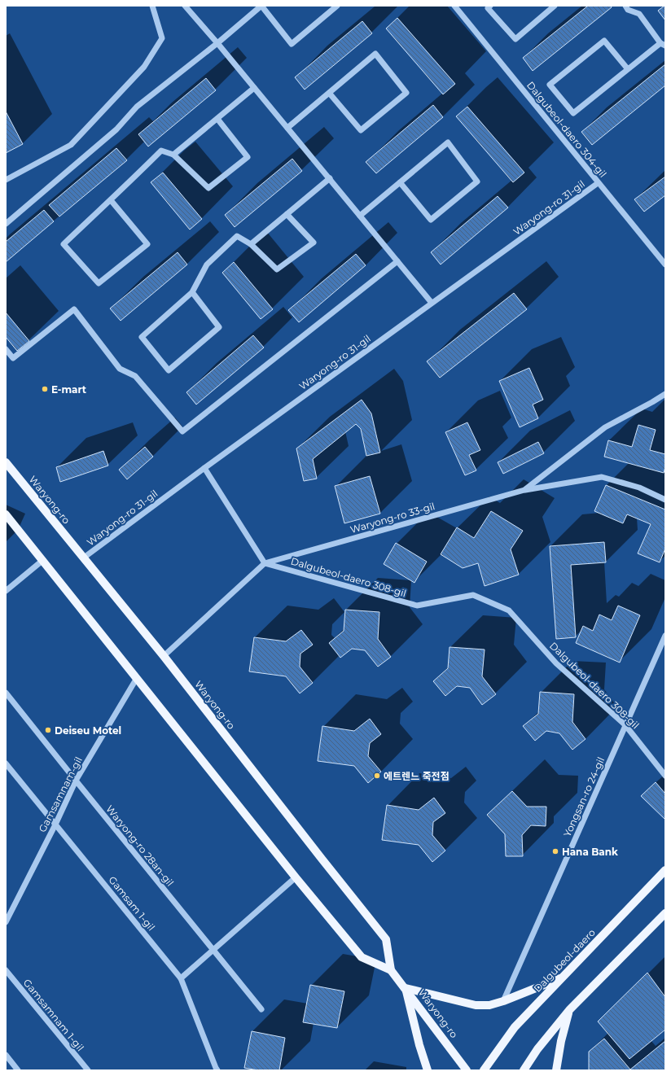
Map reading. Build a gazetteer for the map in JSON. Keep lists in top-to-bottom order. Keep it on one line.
{"streets":{"main road":["Waryong-ro","Dalgubeol-daero"],"street":["Dalgubeol-daero 304-gil","Waryong-ro 31-gil","Waryong-ro 33-gil","Dalgubeol-daero 308-gil","Gamsamnam-gil","Yongsan-ro 24-gil","Waryong-ro 28an-gil","Gamsam 1-gil","Gamsamnam 1-gil"]},"crossings":[["Dalgubeol-daero 304-gil","Waryong-ro 31-gil"],["Waryong-ro 31-gil","Waryong-ro"],["Waryong-ro","Waryong-ro 33-gil"],["Waryong-ro","Gamsamnam-gil"],["Waryong-ro 33-gil","Dalgubeol-daero 308-gil"],["Dalgubeol-daero 308-gil","Yongsan-ro 24-gil"],["Gamsamnam-gil","Waryong-ro 28an-gil"],["Gamsamnam-gil","Gamsam 1-gil"]],"places":["E-mart","Deiseu Motel","에트렌느 죽전점","Hana Bank"]}
